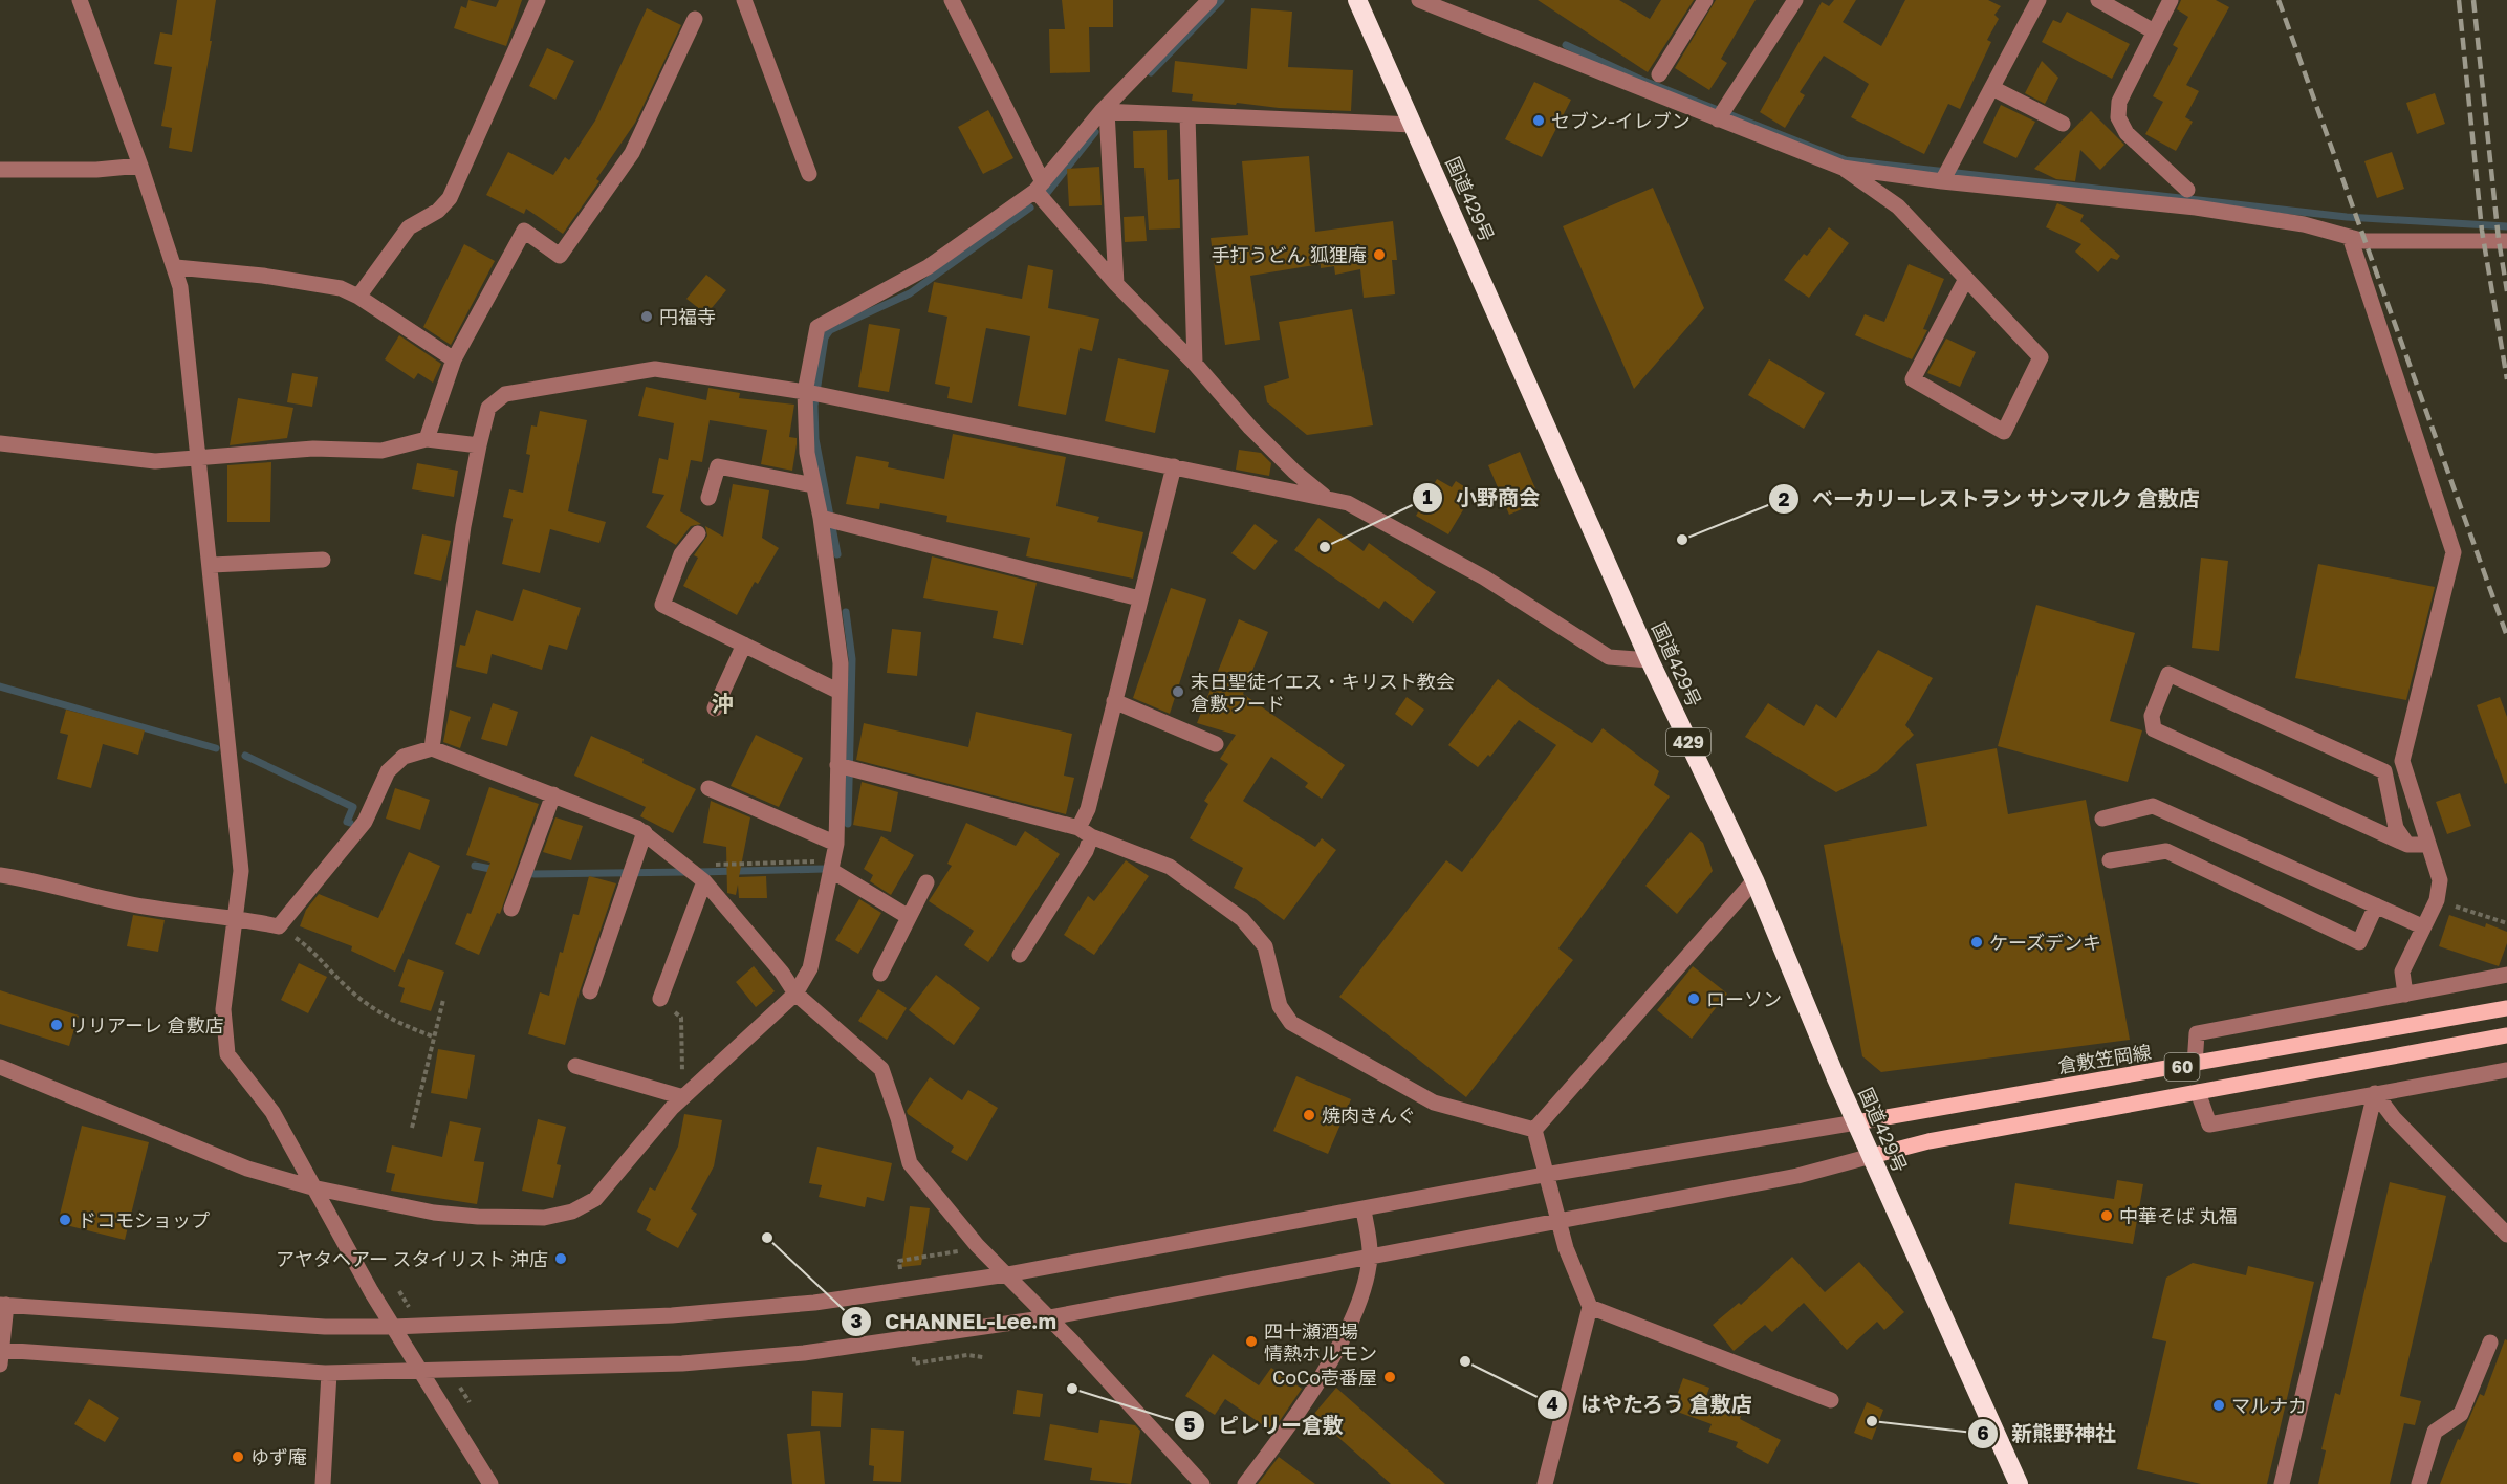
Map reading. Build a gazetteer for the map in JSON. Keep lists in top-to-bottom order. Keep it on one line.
{"streets":{"highway":["国道429号","429"],"main road":["倉敷笠岡線","60"]},"crossings":[["国道429号","倉敷笠岡線"],["国道429号","60"]],"districts":["沖"],"places":["セブン-イレブン","手打うどん 狐狸庵","円福寺","ベーカリーレストラン サンマルク 倉敷店","小野商会","末日聖徒イエス・キリスト教会 倉敷ワード","ケーズデンキ","ローソン","リリアーレ 倉敷店","焼肉きんぐ","中華そば 丸福","ドコモショップ","CHANNEL-Lee.m","アヤタヘアー スタイリスト 沖店","四十瀬酒場 情熱ホルモン","はやたろう 倉敷店","CoCo壱番屋","ピレリー倉敷","マルナカ","新熊野神社","ゆず庵"]}
